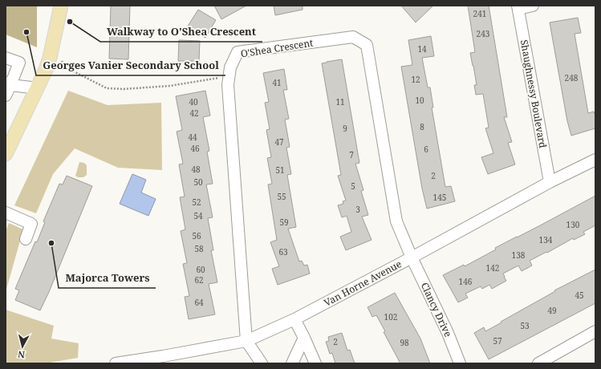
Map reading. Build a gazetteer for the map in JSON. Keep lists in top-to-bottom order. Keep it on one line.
{"streets":{"street":["O'Shea Crescent","Shaughnessy Boulevard","Van Horne Avenue","Clancy Drive"]},"crossings":[["O'Shea Crescent","Van Horne Avenue"],["O'Shea Crescent","Clancy Drive"],["Shaughnessy Boulevard","Van Horne Avenue"],["Van Horne Avenue","Clancy Drive"]],"places":["Walkway to O'Shea Crescent","Georges Vanier Secondary School","Majorca Towers"],"house_numbers":["241","243","14","248","12","41","10","40","11","42","8","9","44","47","46","6","7","48","51","2","50","5","55","145","52","3","54","59","130","56","134","58","63","138","142","60","62","146","45","64","49","102","53","57","2","98"],"north":"bottom"}
